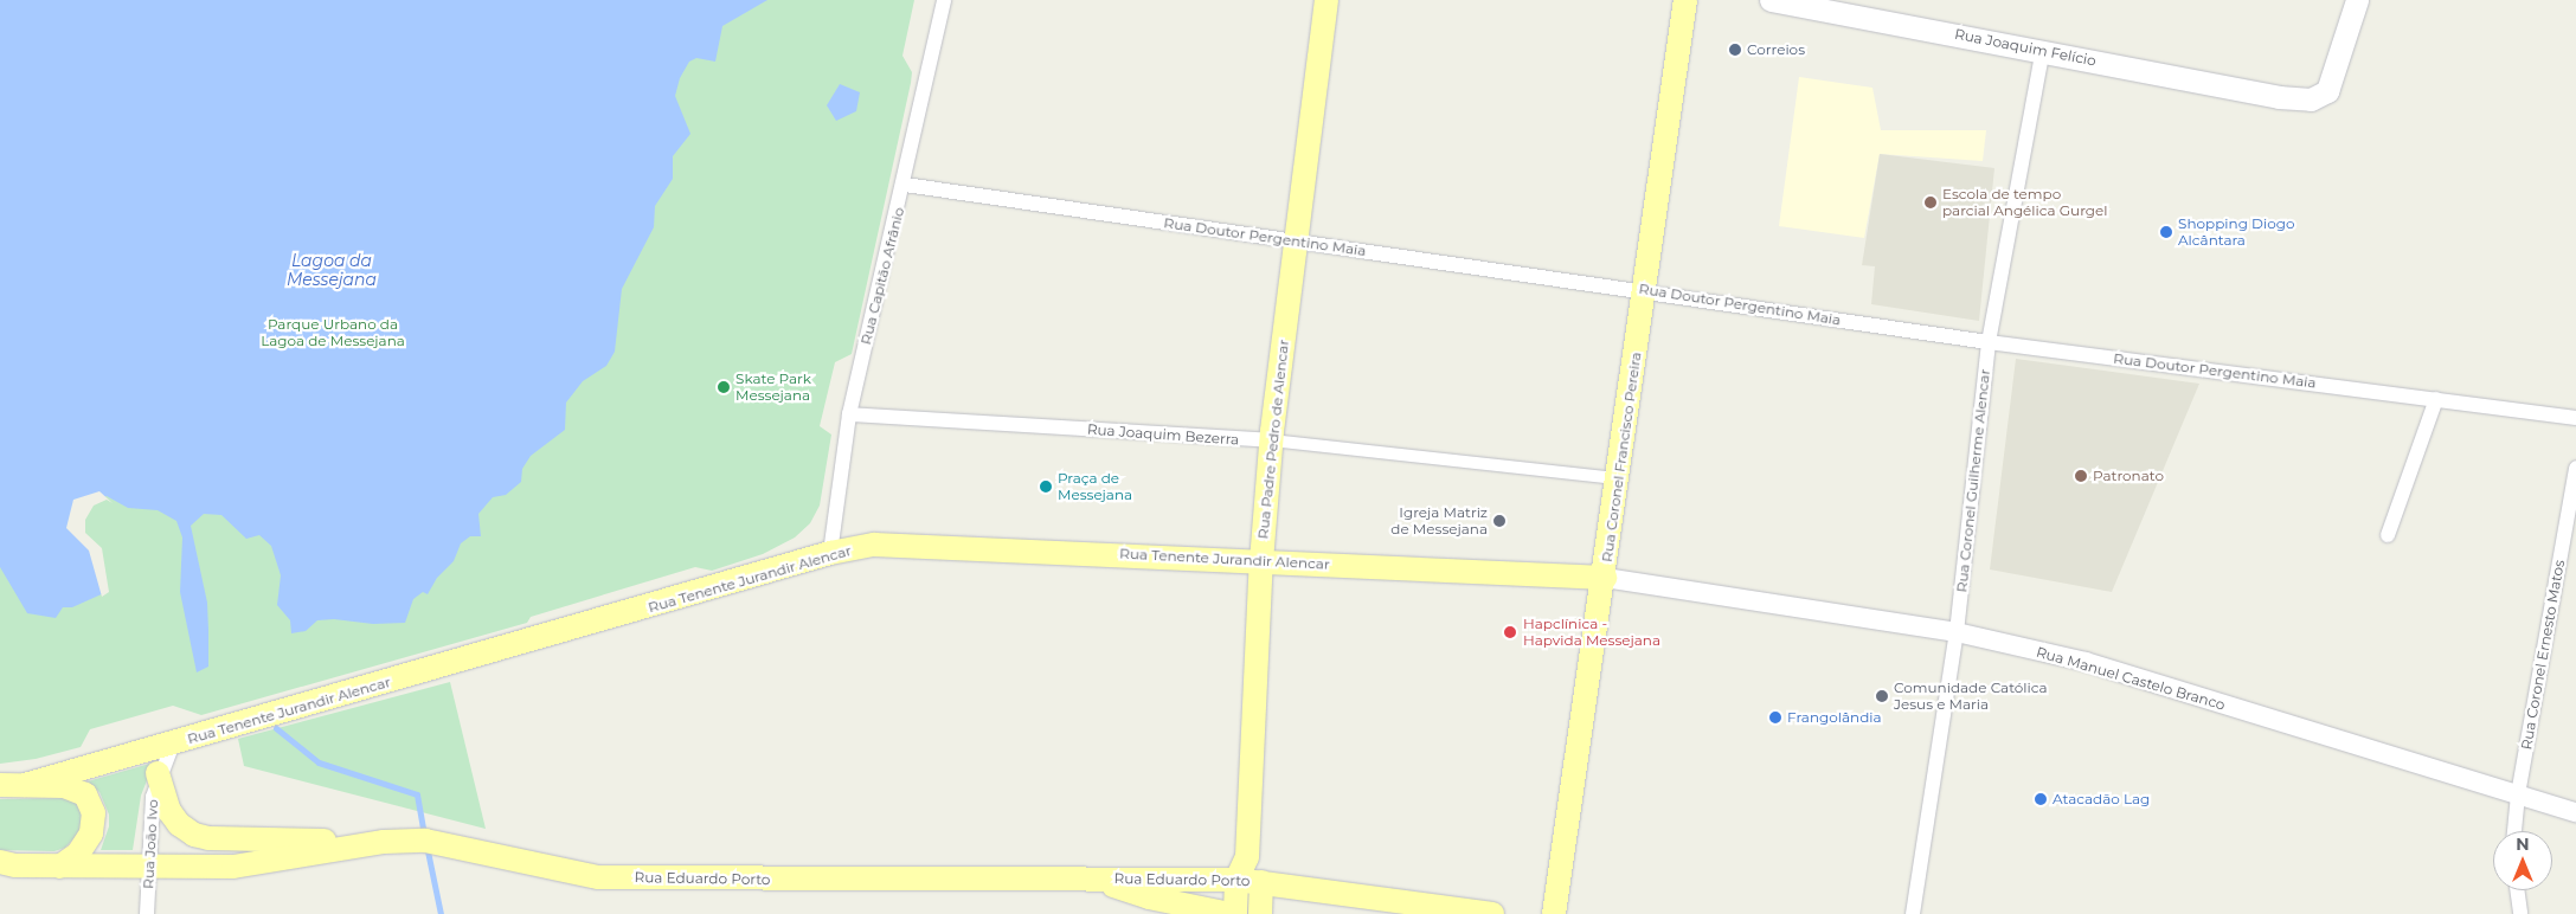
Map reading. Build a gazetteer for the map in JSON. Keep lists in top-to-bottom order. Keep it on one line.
{"streets":{"main road":["Rua Joaquim Felício","Rua Padre Pedro de Alencar","Rua Coronel Francisco Pereira","Rua Tenente Jurandir Alencar","Rua Eduardo Porto"],"street":["Rua Doutor Pergentino Maia","Rua Capitão Afrânio","Rua Joaquim Bezerra","Rua Coronel Guilherme Alencar","Rua Coronel Ernesto Matos","Rua Manuel Castelo Branco","Rua João Ivo"]},"crossings":[["Rua Joaquim Felício","Rua Coronel Guilherme Alencar"],["Rua Doutor Pergentino Maia","Rua Capitão Afrânio"],["Rua Doutor Pergentino Maia","Rua Padre Pedro de Alencar"],["Rua Doutor Pergentino Maia","Rua Coronel Francisco Pereira"],["Rua Doutor Pergentino Maia","Rua Coronel Guilherme Alencar"],["Rua Capitão Afrânio","Rua Joaquim Bezerra"],["Rua Capitão Afrânio","Rua Tenente Jurandir Alencar"],["Rua Joaquim Bezerra","Rua Padre Pedro de Alencar"],["Rua Joaquim Bezerra","Rua Coronel Francisco Pereira"],["Rua Padre Pedro de Alencar","Rua Tenente Jurandir Alencar"],["Rua Padre Pedro de Alencar","Rua Eduardo Porto"],["Rua Coronel Francisco Pereira","Rua Tenente Jurandir Alencar"],["Rua Coronel Francisco Pereira","Rua Manuel Castelo Branco"],["Rua Coronel Guilherme Alencar","Rua Manuel Castelo Branco"],["Rua Tenente Jurandir Alencar","Rua Manuel Castelo Branco"],["Rua Tenente Jurandir Alencar","Rua João Ivo"],["Rua Coronel Ernesto Matos","Rua Manuel Castelo Branco"],["Rua João Ivo","Rua Eduardo Porto"]],"water":["Lagoa da Messejana"],"parks":["Parque Urbano da Lagoa de Messejana"],"places":["Correios","Escola de tempo parcial Angélica Gurgel","Shopping Diogo Alcântara","Skate Park Messejana","Patronato","Praça de Messejana","Igreja Matriz de Messejana","Hapclínica - Hapvida Messejana","Comunidade Católica Jesus e Maria","Frangolândia","Atacadão Lag"],"north":"top"}
